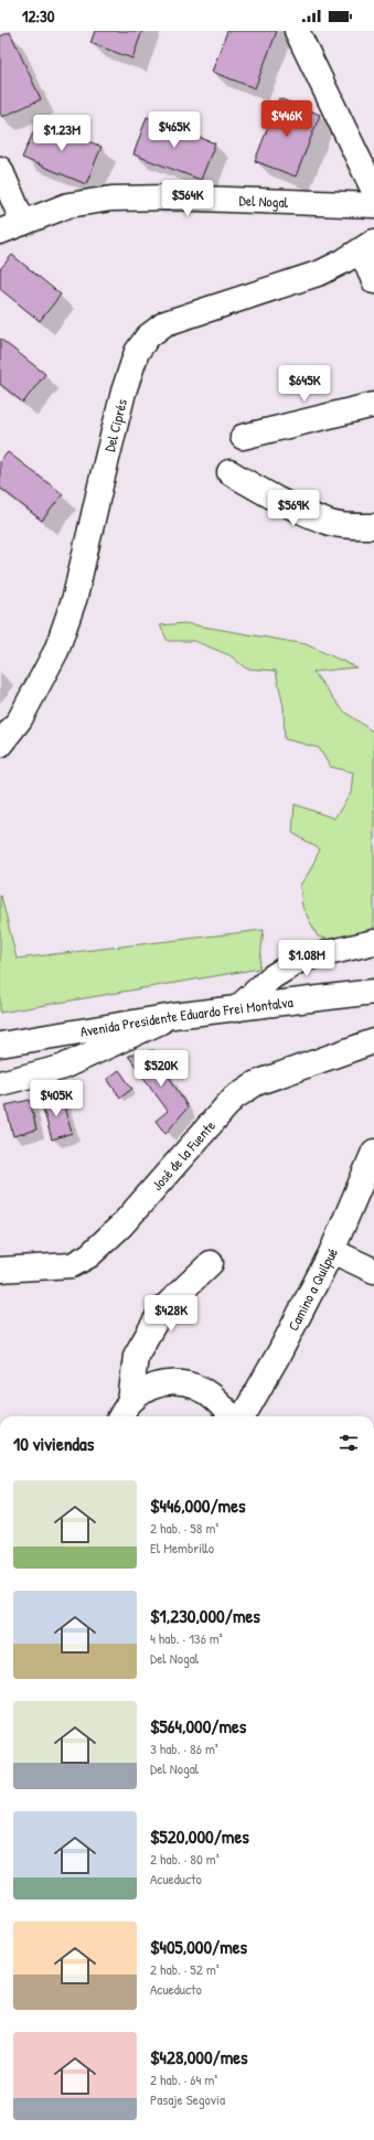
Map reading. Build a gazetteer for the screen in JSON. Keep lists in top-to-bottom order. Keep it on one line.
{"streets":{"street":["Del Nogal","Del Ciprés","Avenida Presidente Eduardo Frei Montalva","José de la Fuente","Camino a Quilpué"]},"page":{"status":"12:30","price":["$446K","$465K","$1.23M","$564K","$645K","$569K","$1.08M","$520K","$405K","$428K"],"heading":"10 viviendas","list":[{"name":"$446,000/mes","note":"2 hab. · 58 m² · El Membrillo"},{"name":"$1,230,000/mes","note":"4 hab. · 136 m² · Del Nogal"},{"name":"$564,000/mes","note":"3 hab. · 86 m² · Del Nogal"},{"name":"$520,000/mes","note":"2 hab. · 80 m² · Acueducto"},{"name":"$405,000/mes","note":"2 hab. · 52 m² · Acueducto"},{"name":"$428,000/mes","note":"2 hab. · 64 m² · Pasaje Segovia"}]}}
